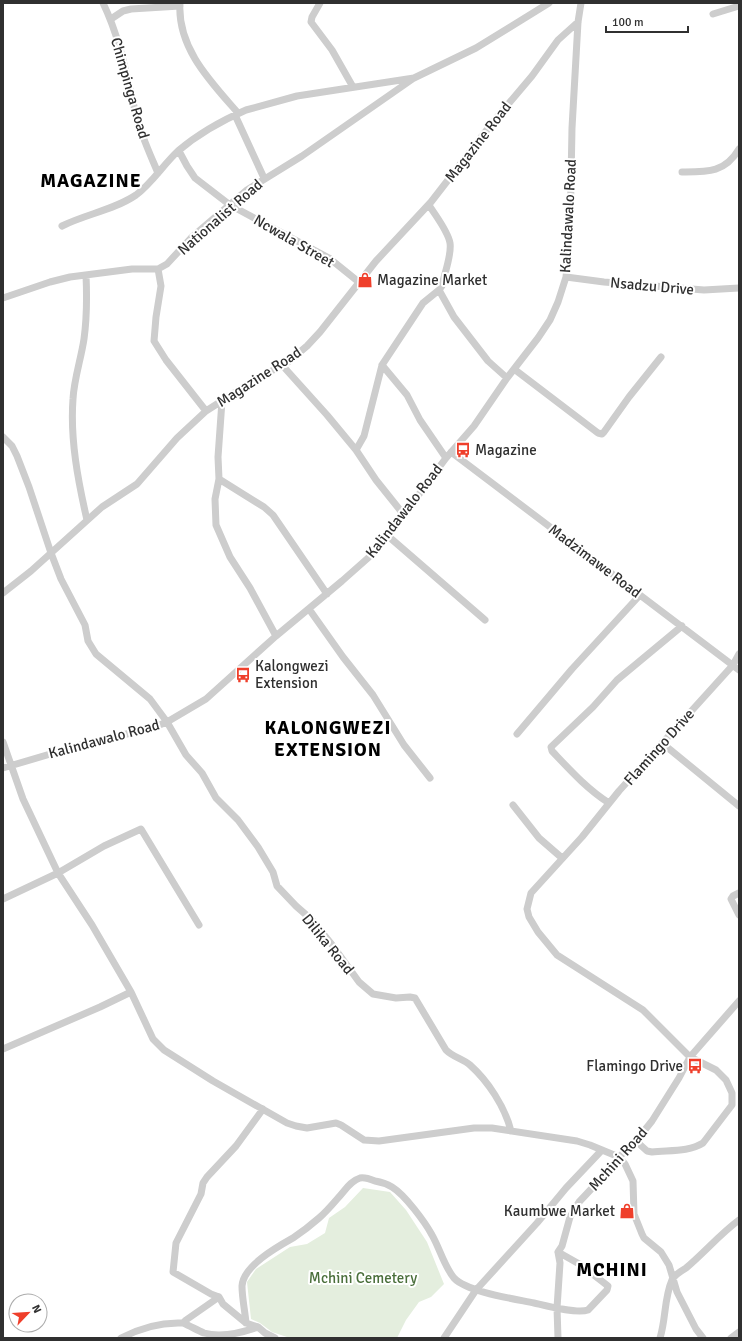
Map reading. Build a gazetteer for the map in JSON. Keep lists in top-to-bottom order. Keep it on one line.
{"streets":{"street":["Chimpinga Road","Magazine Road","Kalindawalo Road","Nationalist Road","Ncwala Street","Nsadzu Drive","Madzimawe Road","Flamingo Drive","Dilika Road","Mchini Road"]},"crossings":[["Magazine Road","Kalindawalo Road"],["Magazine Road","Ncwala Street"],["Magazine Road","Dilika Road"],["Kalindawalo Road","Nsadzu Drive"],["Kalindawalo Road","Madzimawe Road"],["Kalindawalo Road","Dilika Road"],["Nationalist Road","Ncwala Street"],["Madzimawe Road","Flamingo Drive"],["Flamingo Drive","Mchini Road"]],"districts":["MAGAZINE","KALONGWEZI EXTENSION","MCHINI"],"parks":["Mchini Cemetery"],"places":{"shop":["Magazine Market","Kaumbwe Market"],"bus stop":["Magazine","Kalongwezi Extension","Flamingo Drive"]},"scale_bar":"100 m","north":"top right"}
